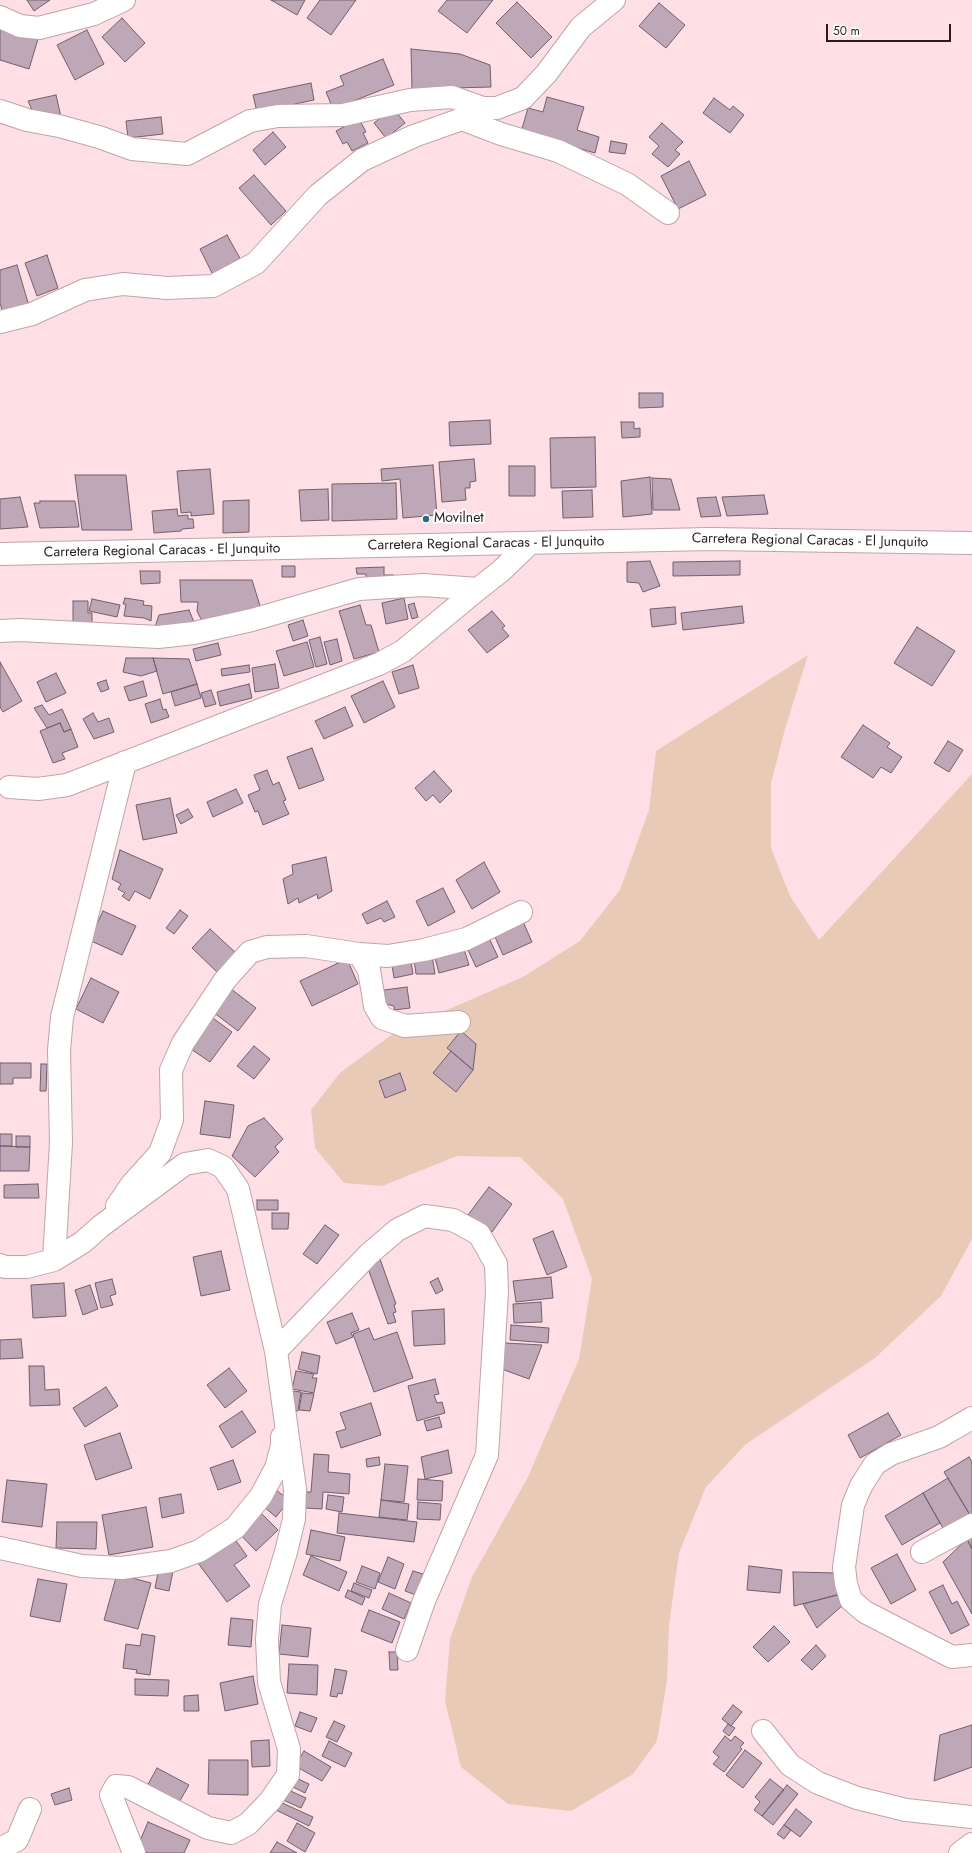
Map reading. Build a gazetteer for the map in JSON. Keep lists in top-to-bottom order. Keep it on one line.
{"streets":{"street":["Carretera Regional Caracas - El Junquito"]},"places":["Movilnet"],"scale_bar":"50 m"}
